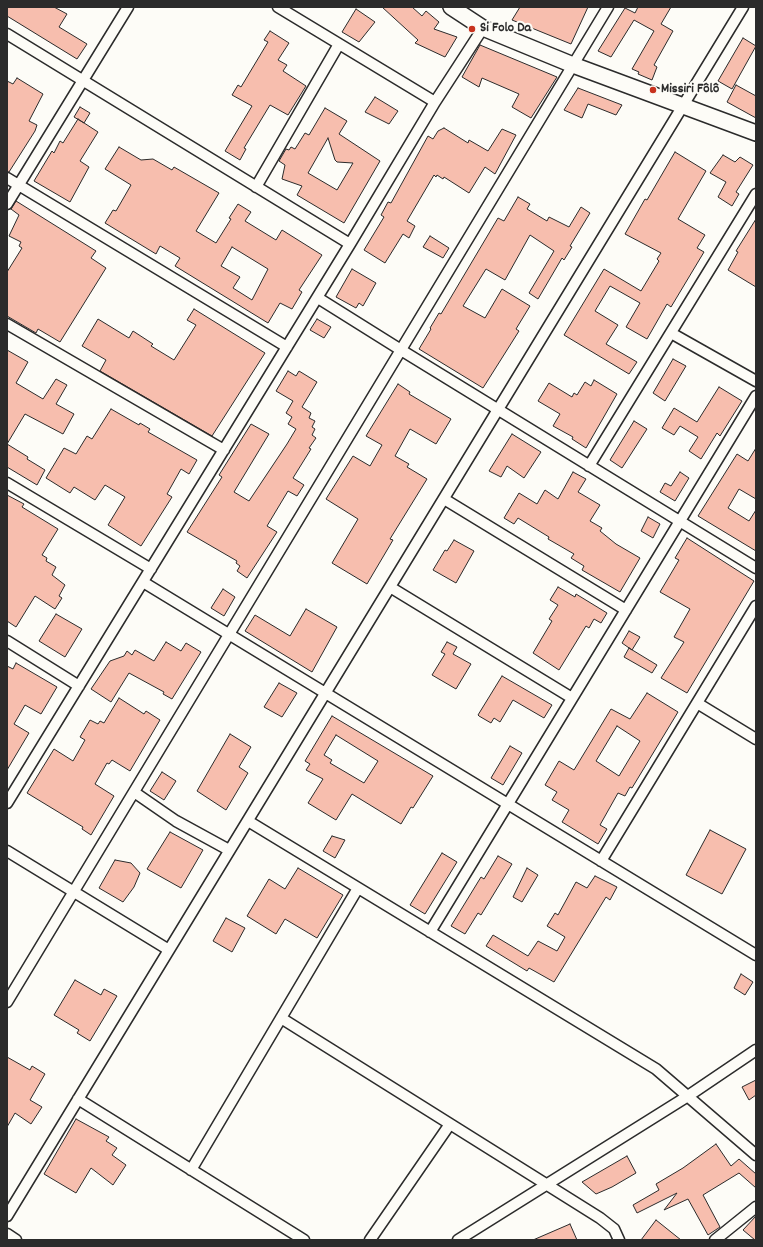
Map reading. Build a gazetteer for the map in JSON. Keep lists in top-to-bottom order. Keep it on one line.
{"places":["Si Folo Da","Missiri Fôlô"]}
